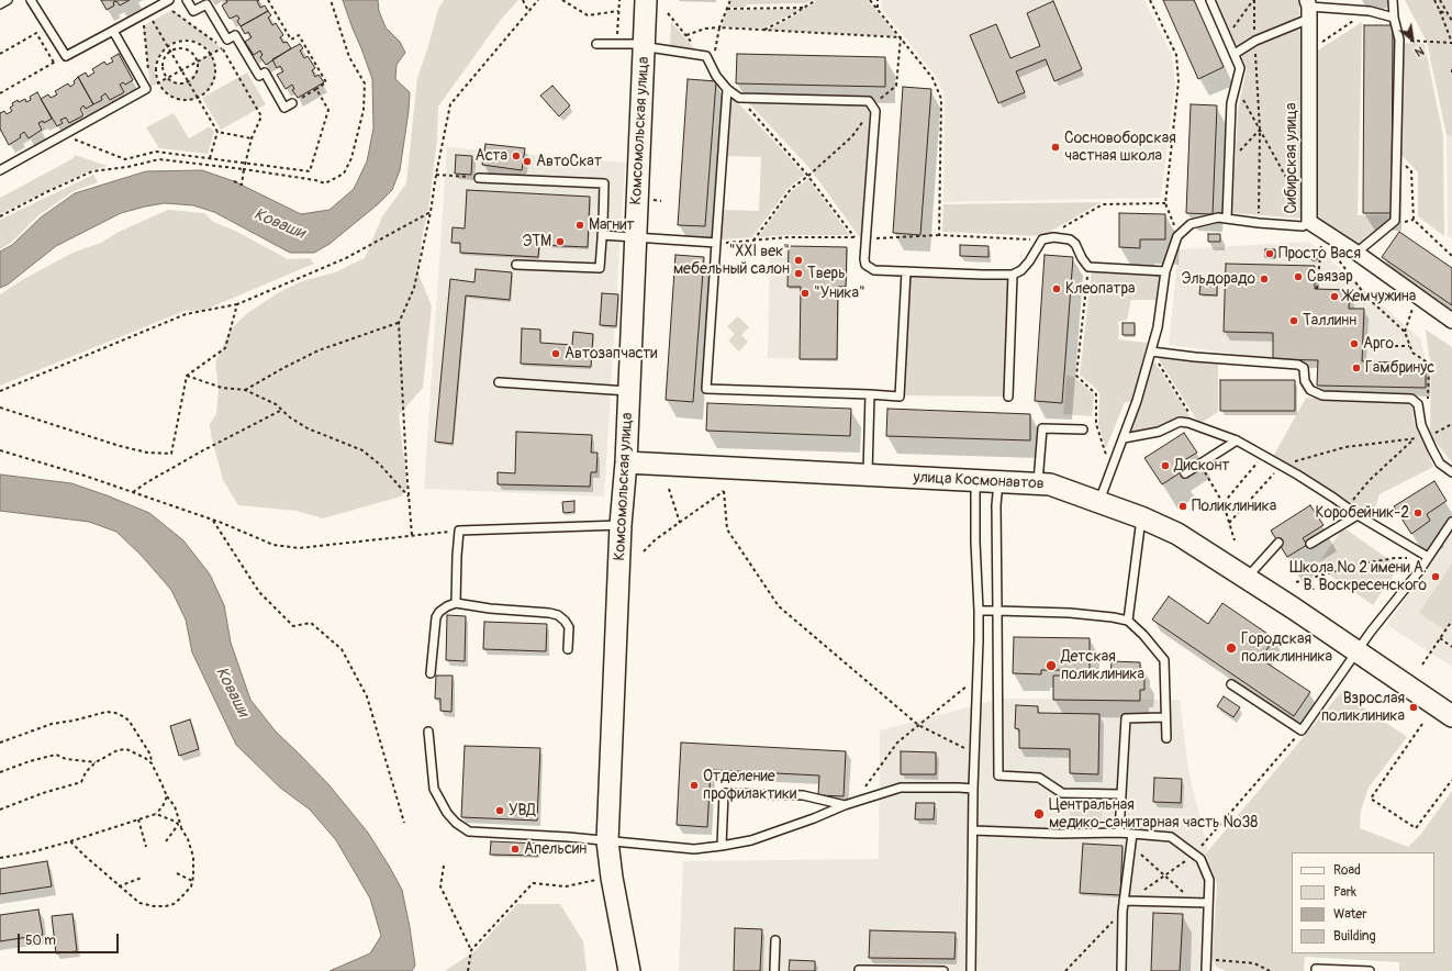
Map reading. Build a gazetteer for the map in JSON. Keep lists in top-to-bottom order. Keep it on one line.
{"streets":{"street":["Комсомольская улица","Сибирская улица","улица Космонавтов"]},"crossings":[["Комсомольская улица","улица Космонавтов"]],"water":["Коваши"],"places":["Сосновоборская частная школа","Аста","АвтоСкат","Магнит","ЭТМ","Просто Вася","\"XXI век\" мебельный салон","Тверь","Связар","Эльдорадо","Клеопатра","\"Уника\"","Жемчужина","Таллинн","Арго","Автозапчасти","Гамбринус","Дисконт","Поликлиника","Коробейник-2","Школа № 2 имени А. В. Воскресенского","Городская поликлинника","Детская поликлиника","Взрослая поликлиника","Отделение профилактики","УВД","Центральная медико-санитарная часть №38","Апельсин"],"legend":["Road","Park","Water","Building"],"scale_bar":"50 m","north":"bottom right"}
